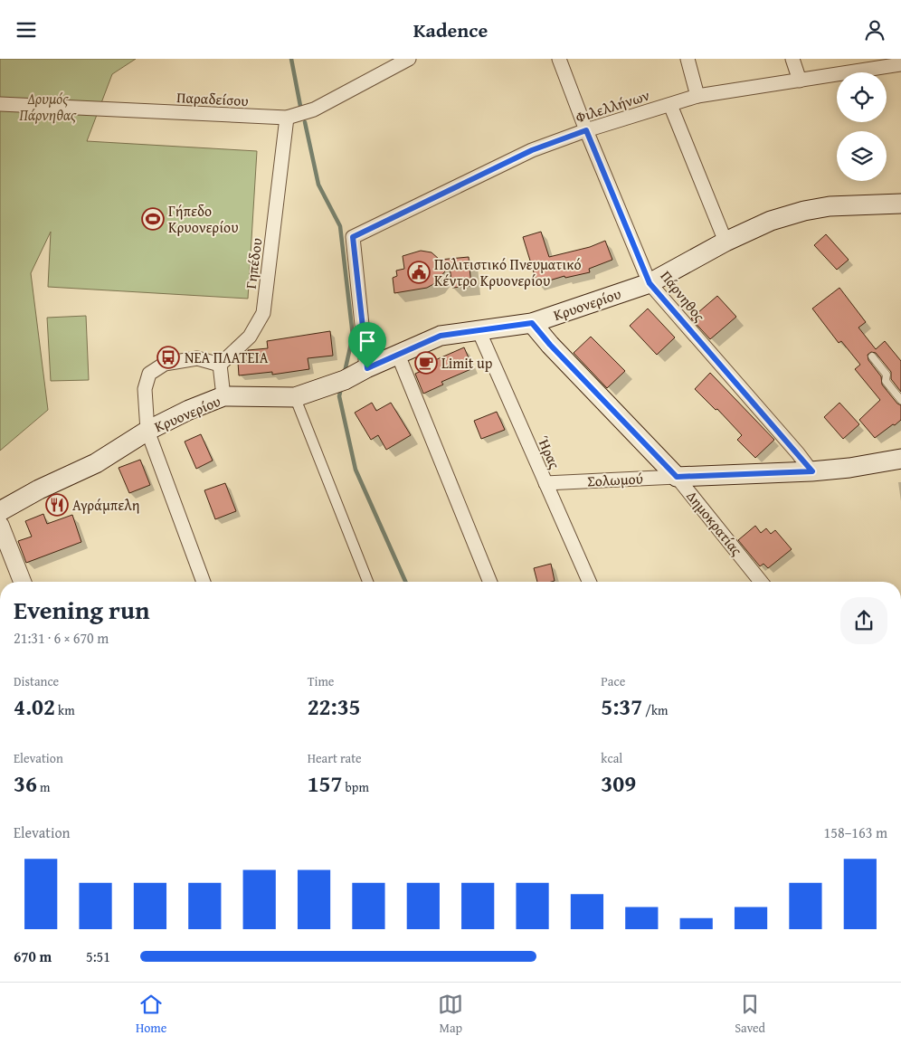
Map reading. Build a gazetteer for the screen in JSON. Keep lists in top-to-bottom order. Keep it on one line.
{"streets":{"main road":["Κρυονερίου","Σολωμού","Δημοκρατίας"],"street":["Παραδείσου","Φιλελλήνων","Γηπέδου","Πάρνηθος","Ήρας"]},"crossings":[["Παραδείσου","Γηπέδου"],["Φιλελλήνων","Πάρνηθος"],["Φιλελλήνων","Κρυονερίου"],["Πάρνηθος","Κρυονερίου"],["Πάρνηθος","Σολωμού"],["Κρυονερίου","Ήρας"],["Κρυονερίου","Δημοκρατίας"],["Ήρας","Σολωμού"],["Σολωμού","Δημοκρατίας"]],"parks":["Δρυμός Πάρνηθας"],"places":{"sports":["Γήπεδο Κρυονερίου"],"public building":["Πολιτιστικό Πνευματικό Κέντρο Κρυονερίου"],"bus stop":["ΝΕΑ ΠΛΑΤΕΙΑ"],"cafe":["Limit up"],"restaurant":["Αγράμπελη"]},"page":{"header":"Kadence","heading":["Evening run","21:31 · 6 × 670 m"],"stats":[["Distance","4.02 km"],["Time","22:35"],["Pace","5:37 /km"],["Elevation","36 m"],["Heart rate","157 bpm"],["kcal","309"]],"chart":["Elevation","158–163 m"],"list":[{"name":"670 m","note":"5:51"}],"tabs":["Home","Map","Saved"]}}
